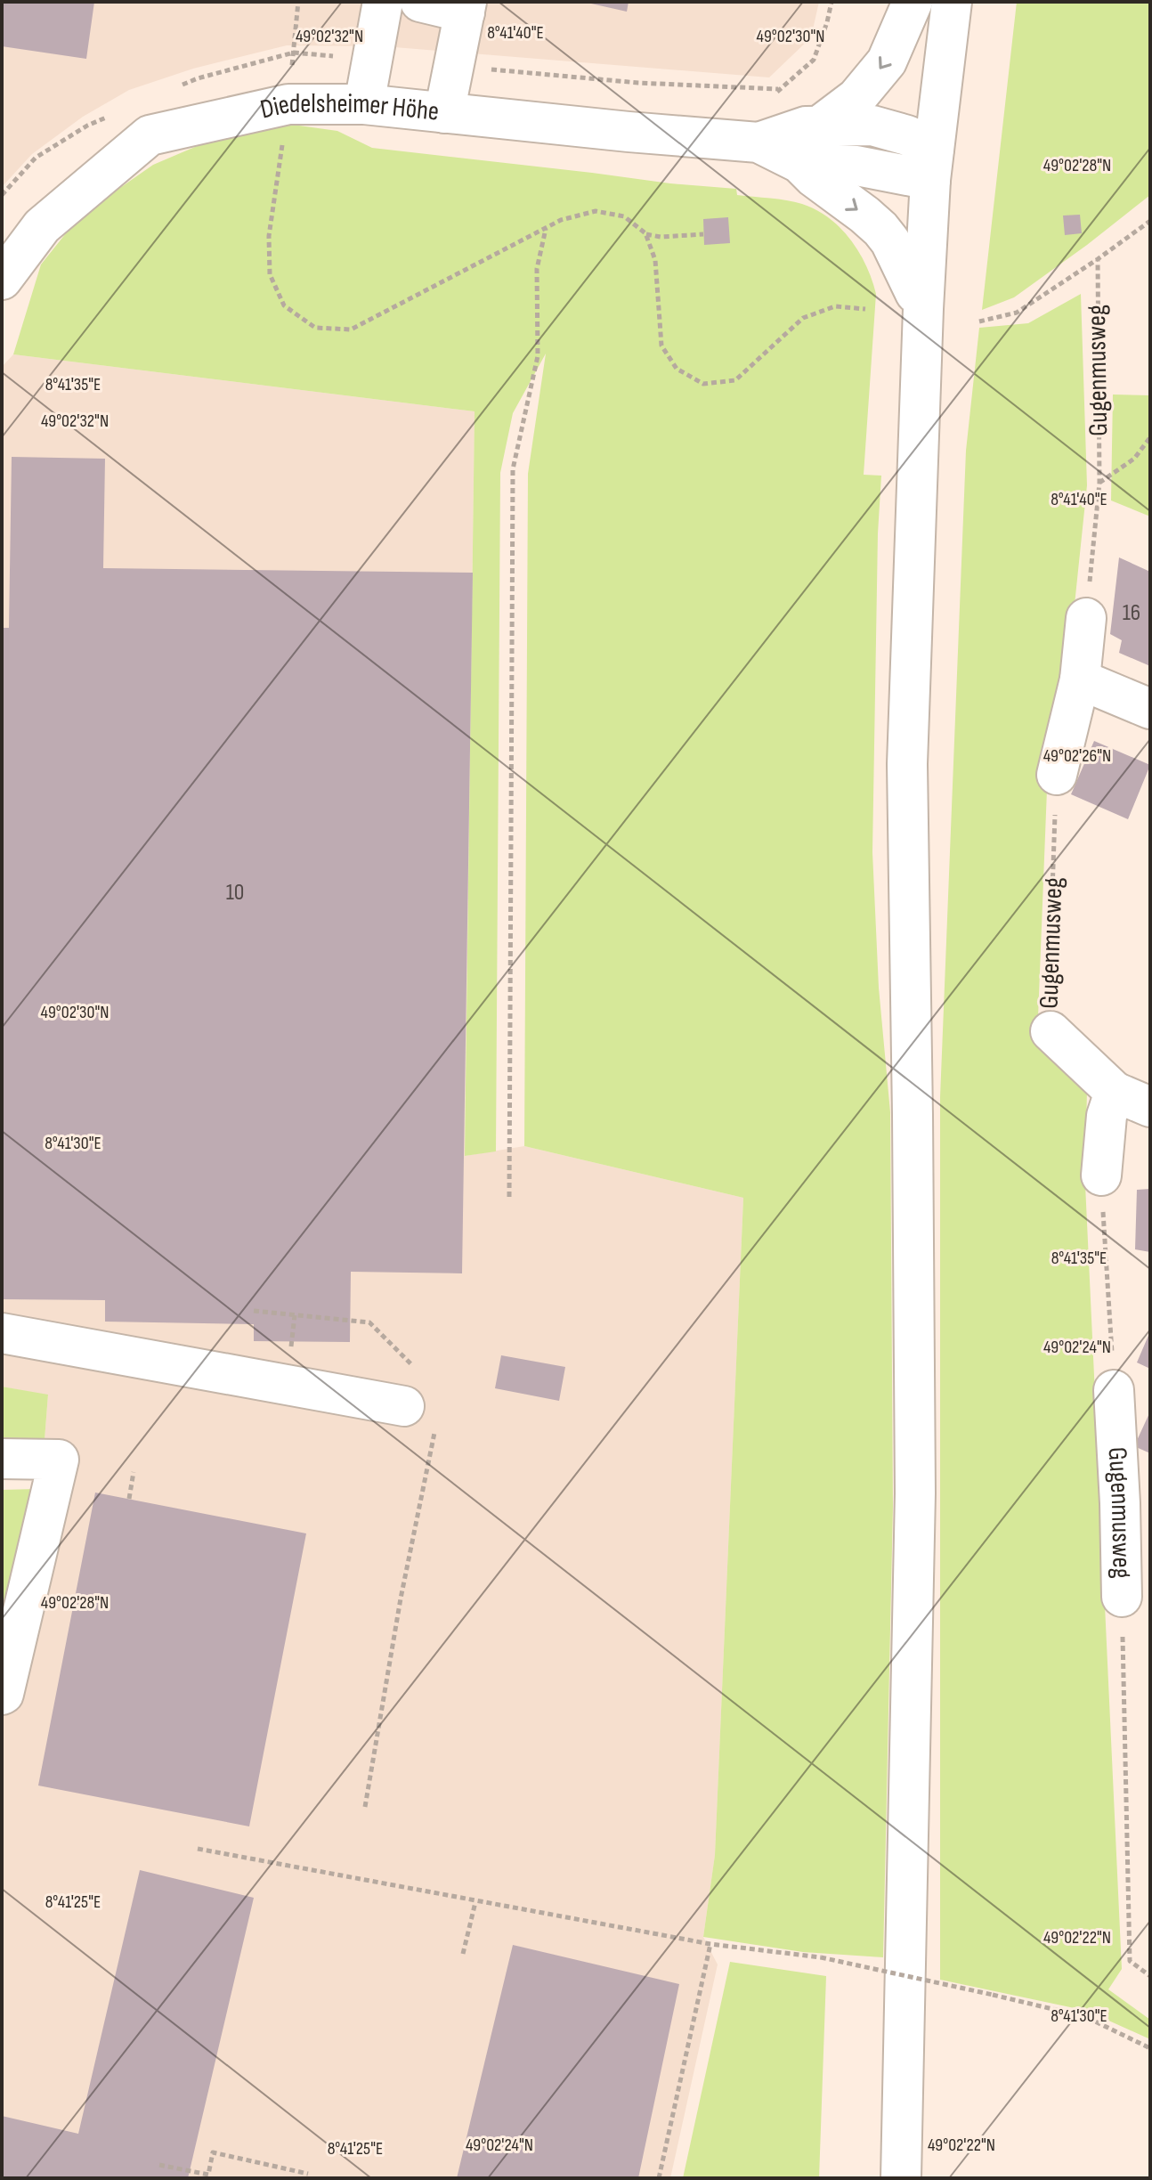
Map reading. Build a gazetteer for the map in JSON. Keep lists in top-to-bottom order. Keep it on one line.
{"streets":{"main road":["Diedelsheimer Höhe","Gugenmusweg"]},"house_numbers":["16","10"],"coordinates":["8°41'40\"E","49°02'32\"N","49°02'30\"N","49°02'28\"N","8°41'35\"E","49°02'26\"N","8°41'30\"E","49°02'24\"N","8°41'25\"E","49°02'22\"N"]}
